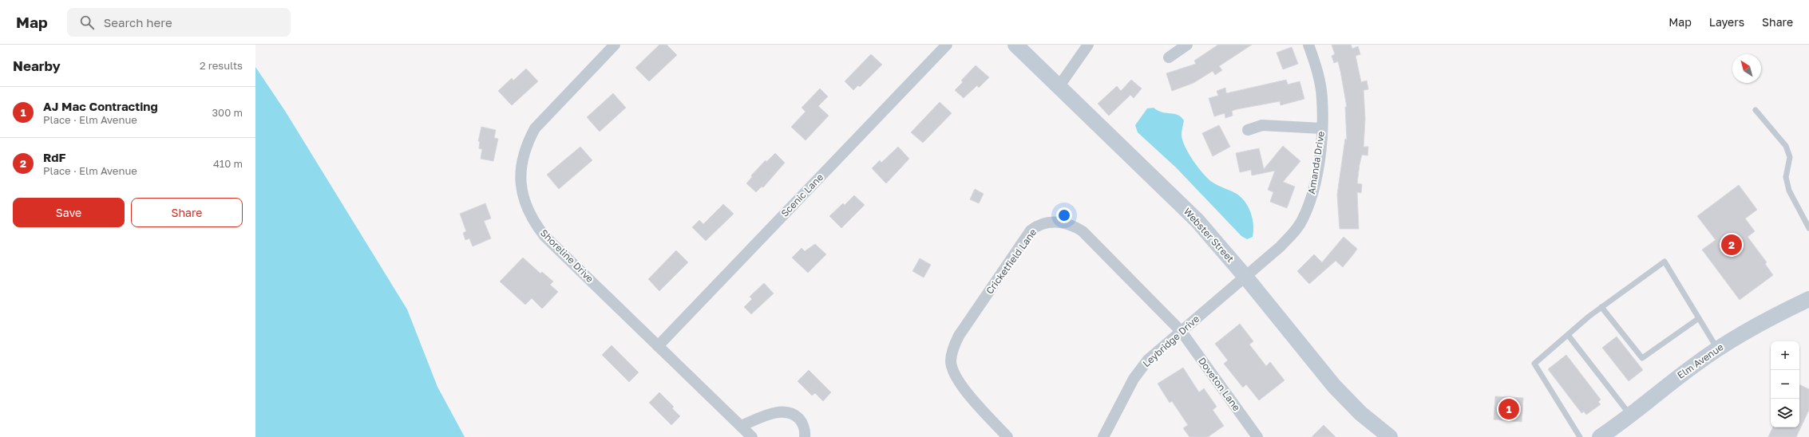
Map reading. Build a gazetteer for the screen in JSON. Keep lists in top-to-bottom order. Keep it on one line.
{"streets":{"main road":["Webster Street","Elm Avenue"],"street":["Amanda Drive","Scenic Lane","Shoreline Drive","Cricketfield Lane","Leybridge Drive","Doveton Lane"]},"crossings":[["Amanda Drive","Webster Street"],["Amanda Drive","Leybridge Drive"],["Scenic Lane","Shoreline Drive"],["Webster Street","Leybridge Drive"],["Cricketfield Lane","Leybridge Drive"],["Cricketfield Lane","Doveton Lane"],["Leybridge Drive","Doveton Lane"]],"north":"top left","page":{"header":"Map","search":"Search here","nav":["Map","Layers","Share"],"heading":["Nearby","2 results"],"list":[{"mark":"1","name":"AJ Mac Contracting","note":"Place · Elm Avenue","value":"300 m"},{"mark":"2","name":"RdF","note":"Place · Elm Avenue","value":"410 m"}],"buttons":["Save","Share"],"pins":["2","1"],"map_buttons":["+","−"]}}
